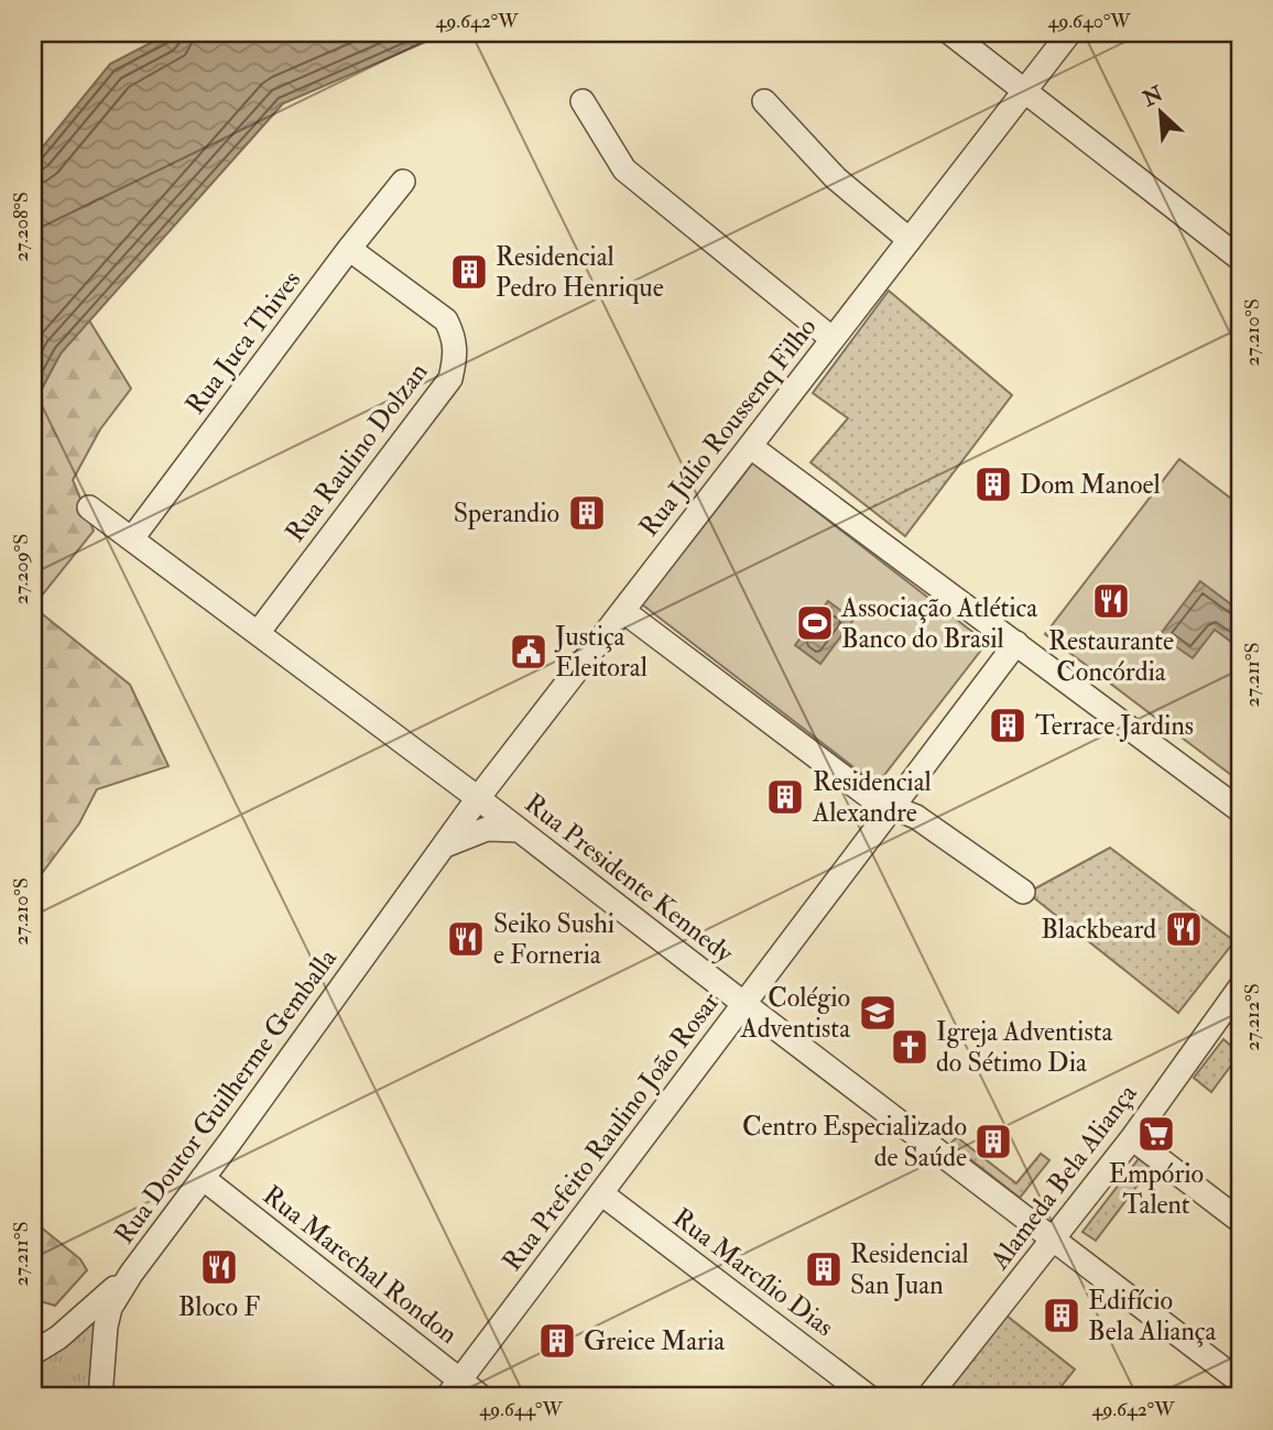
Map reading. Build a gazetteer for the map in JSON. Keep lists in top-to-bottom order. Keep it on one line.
{"streets":{"street":["Rua Juca Thives","Rua Júlio Roussenq Filho","Rua Raulino Dolzan","Rua Presidente Kennedy","Rua Doutor Guilherme Gemballa","Rua Prefeito Raulino João Rosar","Alameda Bela Aliança","Rua Marechal Rondon","Rua Marcílio Dias"]},"crossings":[["Rua Juca Thives","Rua Raulino Dolzan"],["Rua Juca Thives","Rua Presidente Kennedy"],["Rua Júlio Roussenq Filho","Rua Presidente Kennedy"],["Rua Júlio Roussenq Filho","Rua Doutor Guilherme Gemballa"],["Rua Raulino Dolzan","Rua Presidente Kennedy"],["Rua Presidente Kennedy","Rua Doutor Guilherme Gemballa"],["Rua Presidente Kennedy","Rua Prefeito Raulino João Rosar"],["Rua Presidente Kennedy","Alameda Bela Aliança"],["Rua Doutor Guilherme Gemballa","Rua Marechal Rondon"],["Rua Prefeito Raulino João Rosar","Rua Marechal Rondon"],["Rua Prefeito Raulino João Rosar","Rua Marcílio Dias"]],"places":{"building":["Residencial Pedro Henrique","Dom Manoel","Sperandio","Terrace Jardins","Residencial Alexandre","Centro Especializado de Saúde","Residencial San Juan","Edifício Bela Aliança","Greice Maria"],"restaurant":["Restaurante Concórdia","Blackbeard","Seiko Sushi e Forneria","Bloco F"],"sports":["Associação Atlética Banco do Brasil"],"public building":["Justiça Eleitoral"],"school or university":["Colégio Adventista"],"church":["Igreja Adventista do Sétimo Dia"],"supermarket":["Empório Talent"]},"north":"top left","coordinates":["49.642°W","49.640°W","27.208°S","27.210°S","27.209°S","27.211°S","27.212°S","49.644°W"]}
